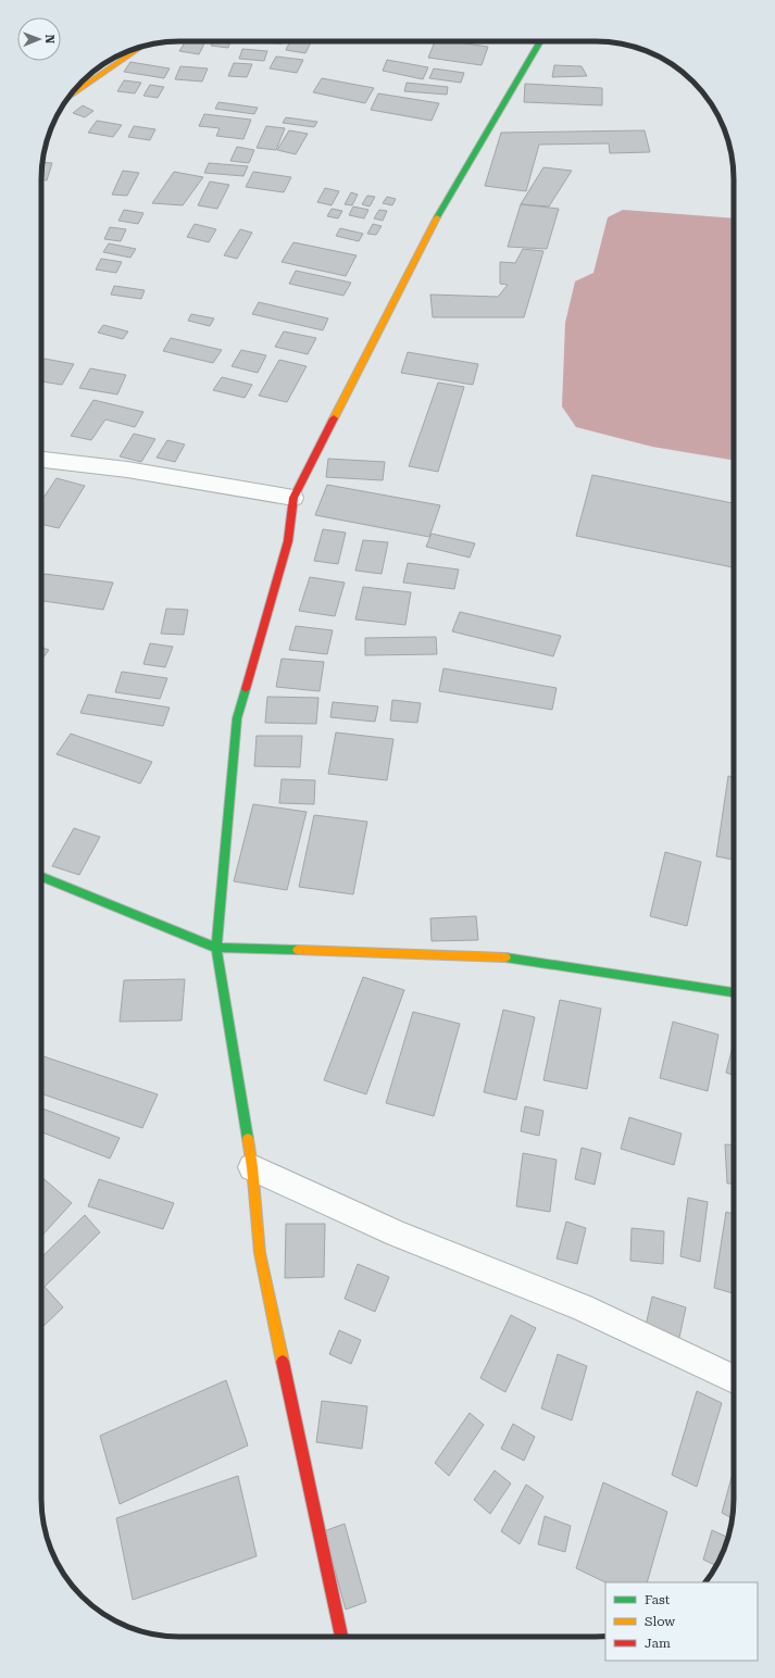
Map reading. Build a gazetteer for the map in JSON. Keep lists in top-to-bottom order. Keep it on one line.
{"legend":["Fast","Slow","Jam"],"north":"right"}
